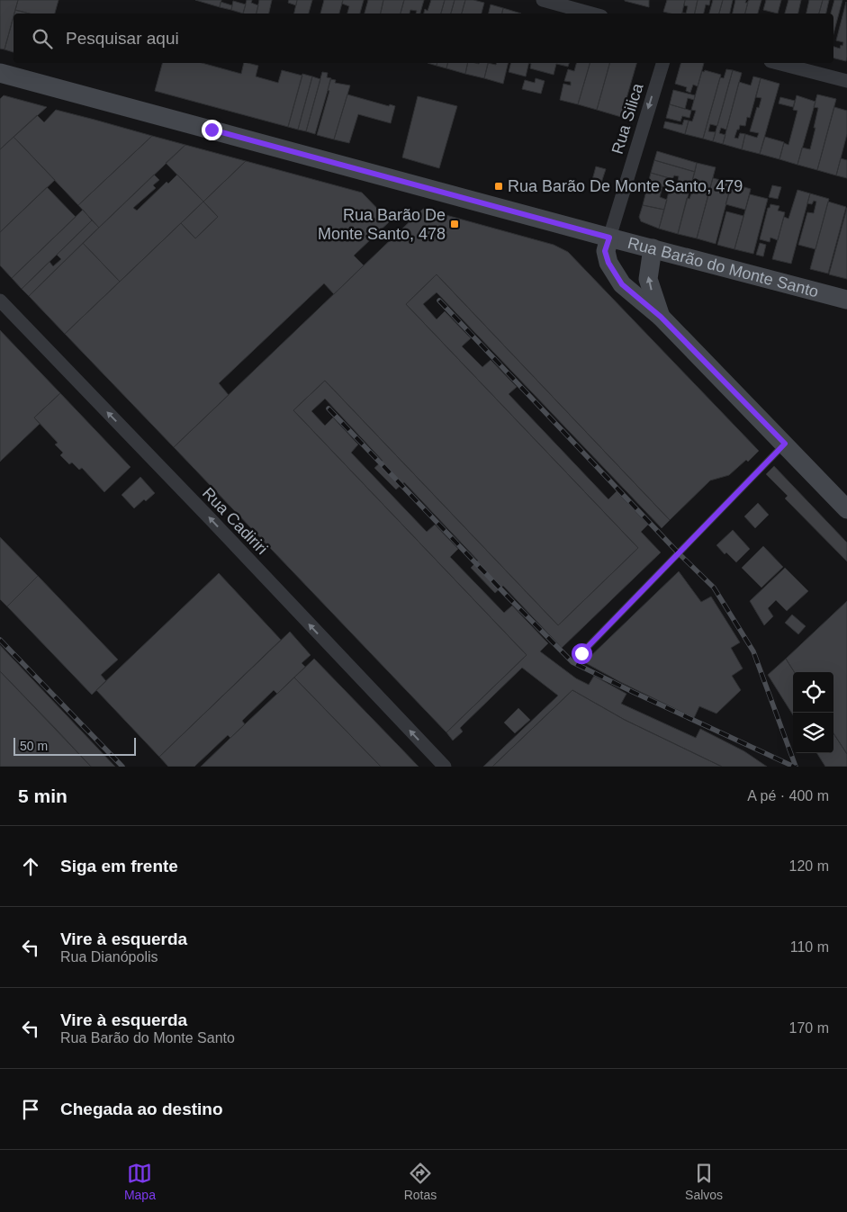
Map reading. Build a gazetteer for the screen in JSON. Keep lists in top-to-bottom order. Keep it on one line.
{"streets":{"street":["Rua Silica","Rua Barão do Monte Santo","Rua Cadiriri"]},"crossings":[["Rua Silica","Rua Barão do Monte Santo"]],"one_way":["Rua Silica","Rua Cadiriri"],"places":{"transit":["Rua Barão De Monte Santo, 479","Rua Barão De Monte Santo, 478"]},"scale_bar":"50 m","page":{"search":"Pesquisar aqui","scale":"50 m","heading":["5 min","A pé · 400 m"],"list":[["Siga em frente","120 m"],["Vire à esquerda","Rua Dianópolis","110 m"],["Vire à esquerda","Rua Barão do Monte Santo","170 m"],"Chegada ao destino"],"nav":["Mapa","Rotas","Salvos"]}}
